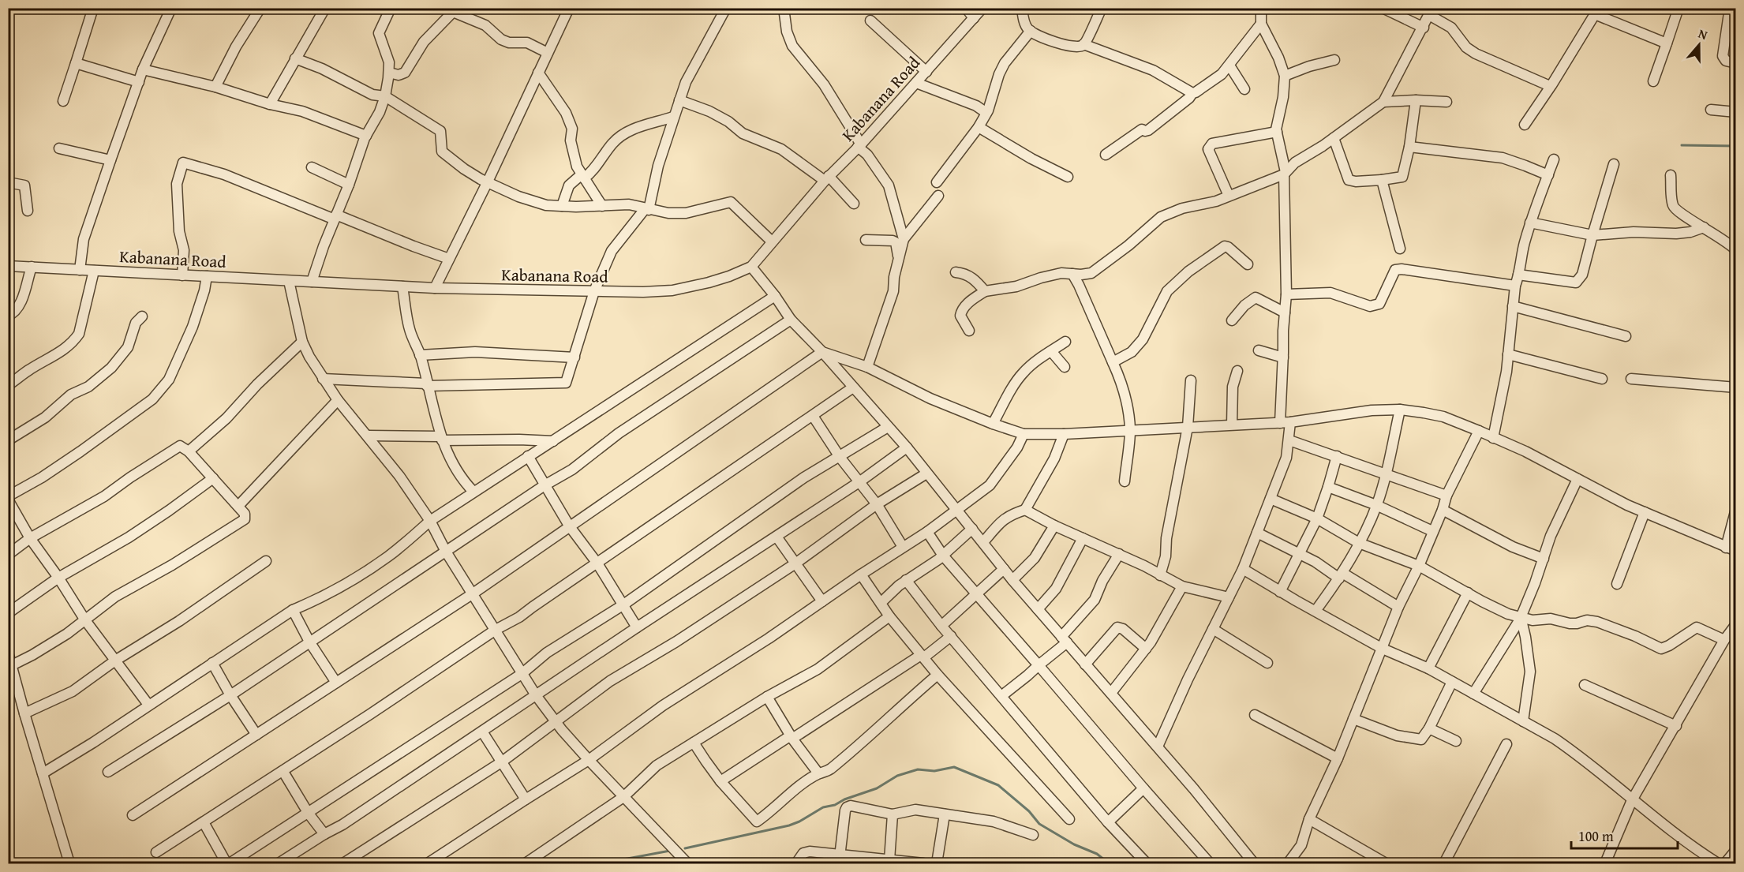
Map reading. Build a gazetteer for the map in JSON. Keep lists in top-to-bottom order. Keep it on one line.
{"streets":{"street":["Kabanana Road"]},"scale_bar":"100 m","north":"top"}
